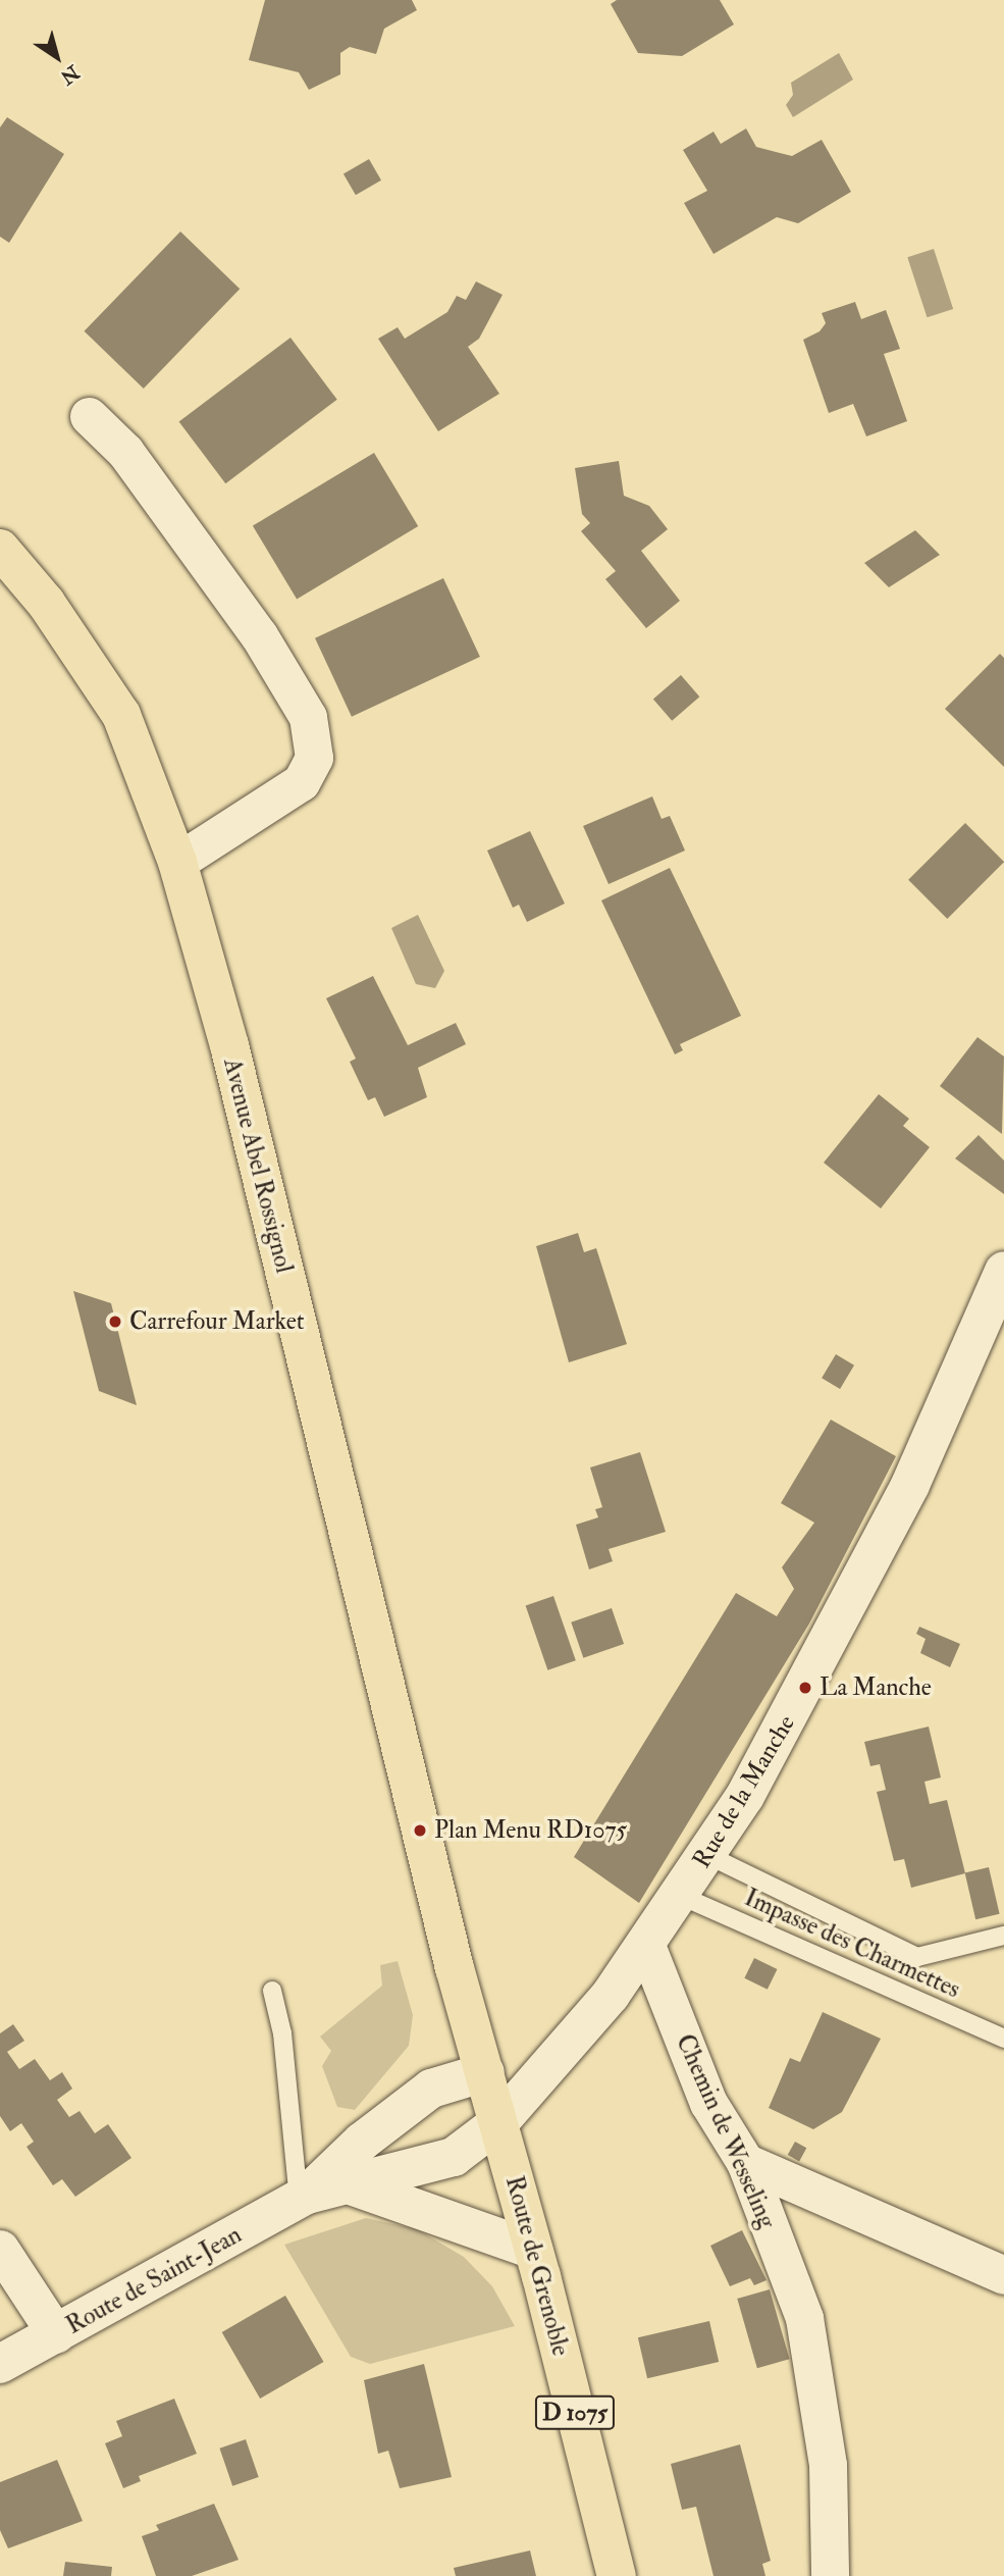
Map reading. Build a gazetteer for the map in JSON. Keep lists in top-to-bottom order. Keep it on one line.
{"streets":{"main road":["Avenue Abel Rossignol","Route de Grenoble","D 1075"],"street":["Rue de la Manche","Chemin de Wesseling","Route de Saint-Jean"],"lane":["Impasse des Charmettes"]},"crossings":[["Avenue Abel Rossignol","Route de Saint-Jean"],["Avenue Abel Rossignol","D 1075"],["Rue de la Manche","Impasse des Charmettes"],["Rue de la Manche","Chemin de Wesseling"],["Rue de la Manche","Route de Grenoble"],["Rue de la Manche","Route de Saint-Jean"],["Rue de la Manche","D 1075"],["Route de Grenoble","Route de Saint-Jean"],["Route de Grenoble","D 1075"],["Route de Saint-Jean","D 1075"]],"places":["Carrefour Market","La Manche","Plan Menu RD1075"],"north":"bottom right"}
